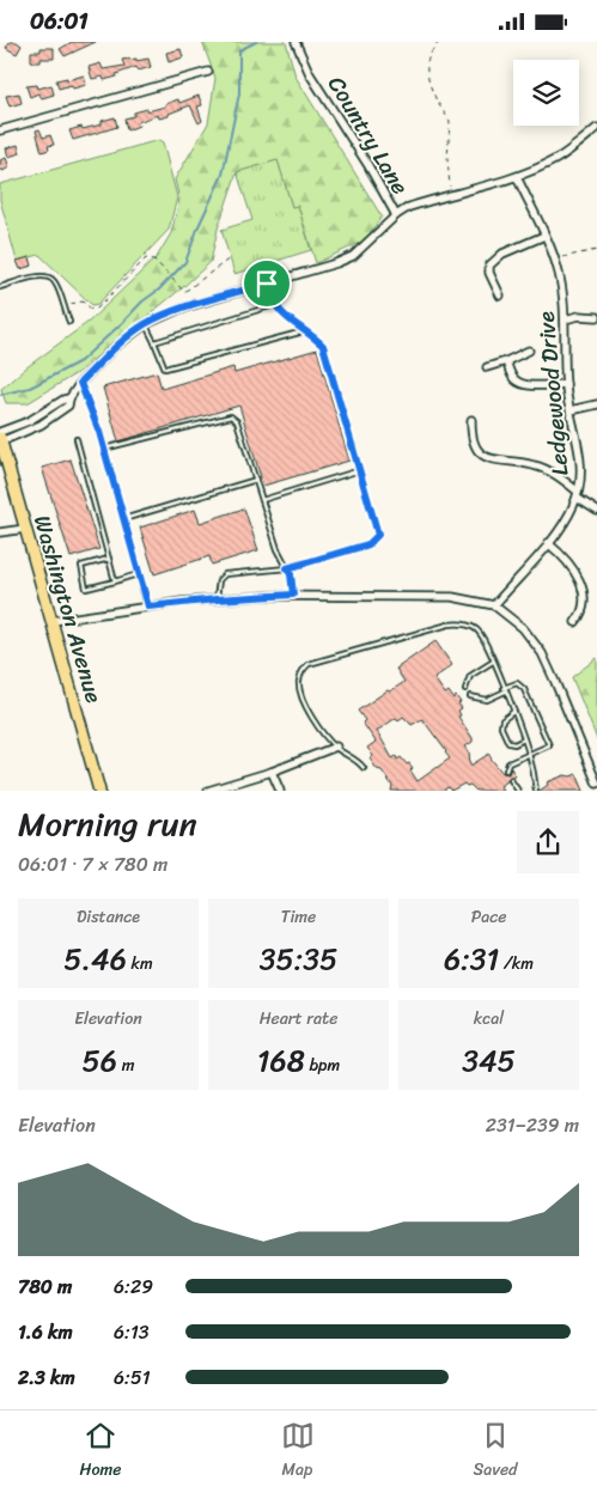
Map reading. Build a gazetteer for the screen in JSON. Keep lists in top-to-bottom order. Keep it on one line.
{"streets":{"main road":["Washington Avenue"],"street":["Country Lane","Ledgewood Drive"]},"page":{"status":"06:01","heading":["Morning run","06:01 · 7 × 780 m"],"stats":[["Distance","5.46 km"],["Time","35:35"],["Pace","6:31 /km"],["Elevation","56 m"],["Heart rate","168 bpm"],["kcal","345"]],"chart":["Elevation","231–239 m"],"list":[{"name":"780 m","note":"6:29"},{"name":"1.6 km","note":"6:13"},{"name":"2.3 km","note":"6:51"}],"tabs":["Home","Map","Saved"]}}
